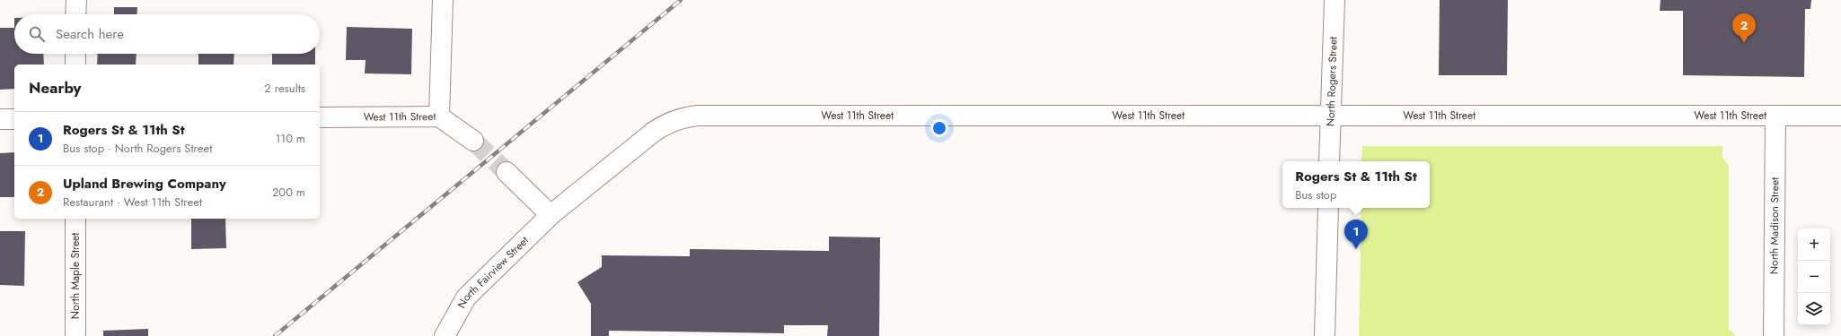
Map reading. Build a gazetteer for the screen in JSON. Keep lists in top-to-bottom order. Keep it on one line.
{"streets":{"street":["North Rogers Street","West 11th Street","North Madison Street","North Fairview Street","North Maple Street"]},"crossings":[["North Rogers Street","West 11th Street"],["West 11th Street","North Madison Street"],["West 11th Street","North Fairview Street"]],"page":{"pins":["2","1"],"search":"Search here","heading":["Nearby","2 results"],"list":[{"mark":"1","name":"Rogers St & 11th St","note":"Bus stop · North Rogers Street","value":"110 m"},{"mark":"2","name":"Upland Brewing Company","note":"Restaurant · West 11th Street","value":"200 m"}],"popup":["Rogers St & 11th St","Bus stop"],"map_buttons":["+","−"]}}
